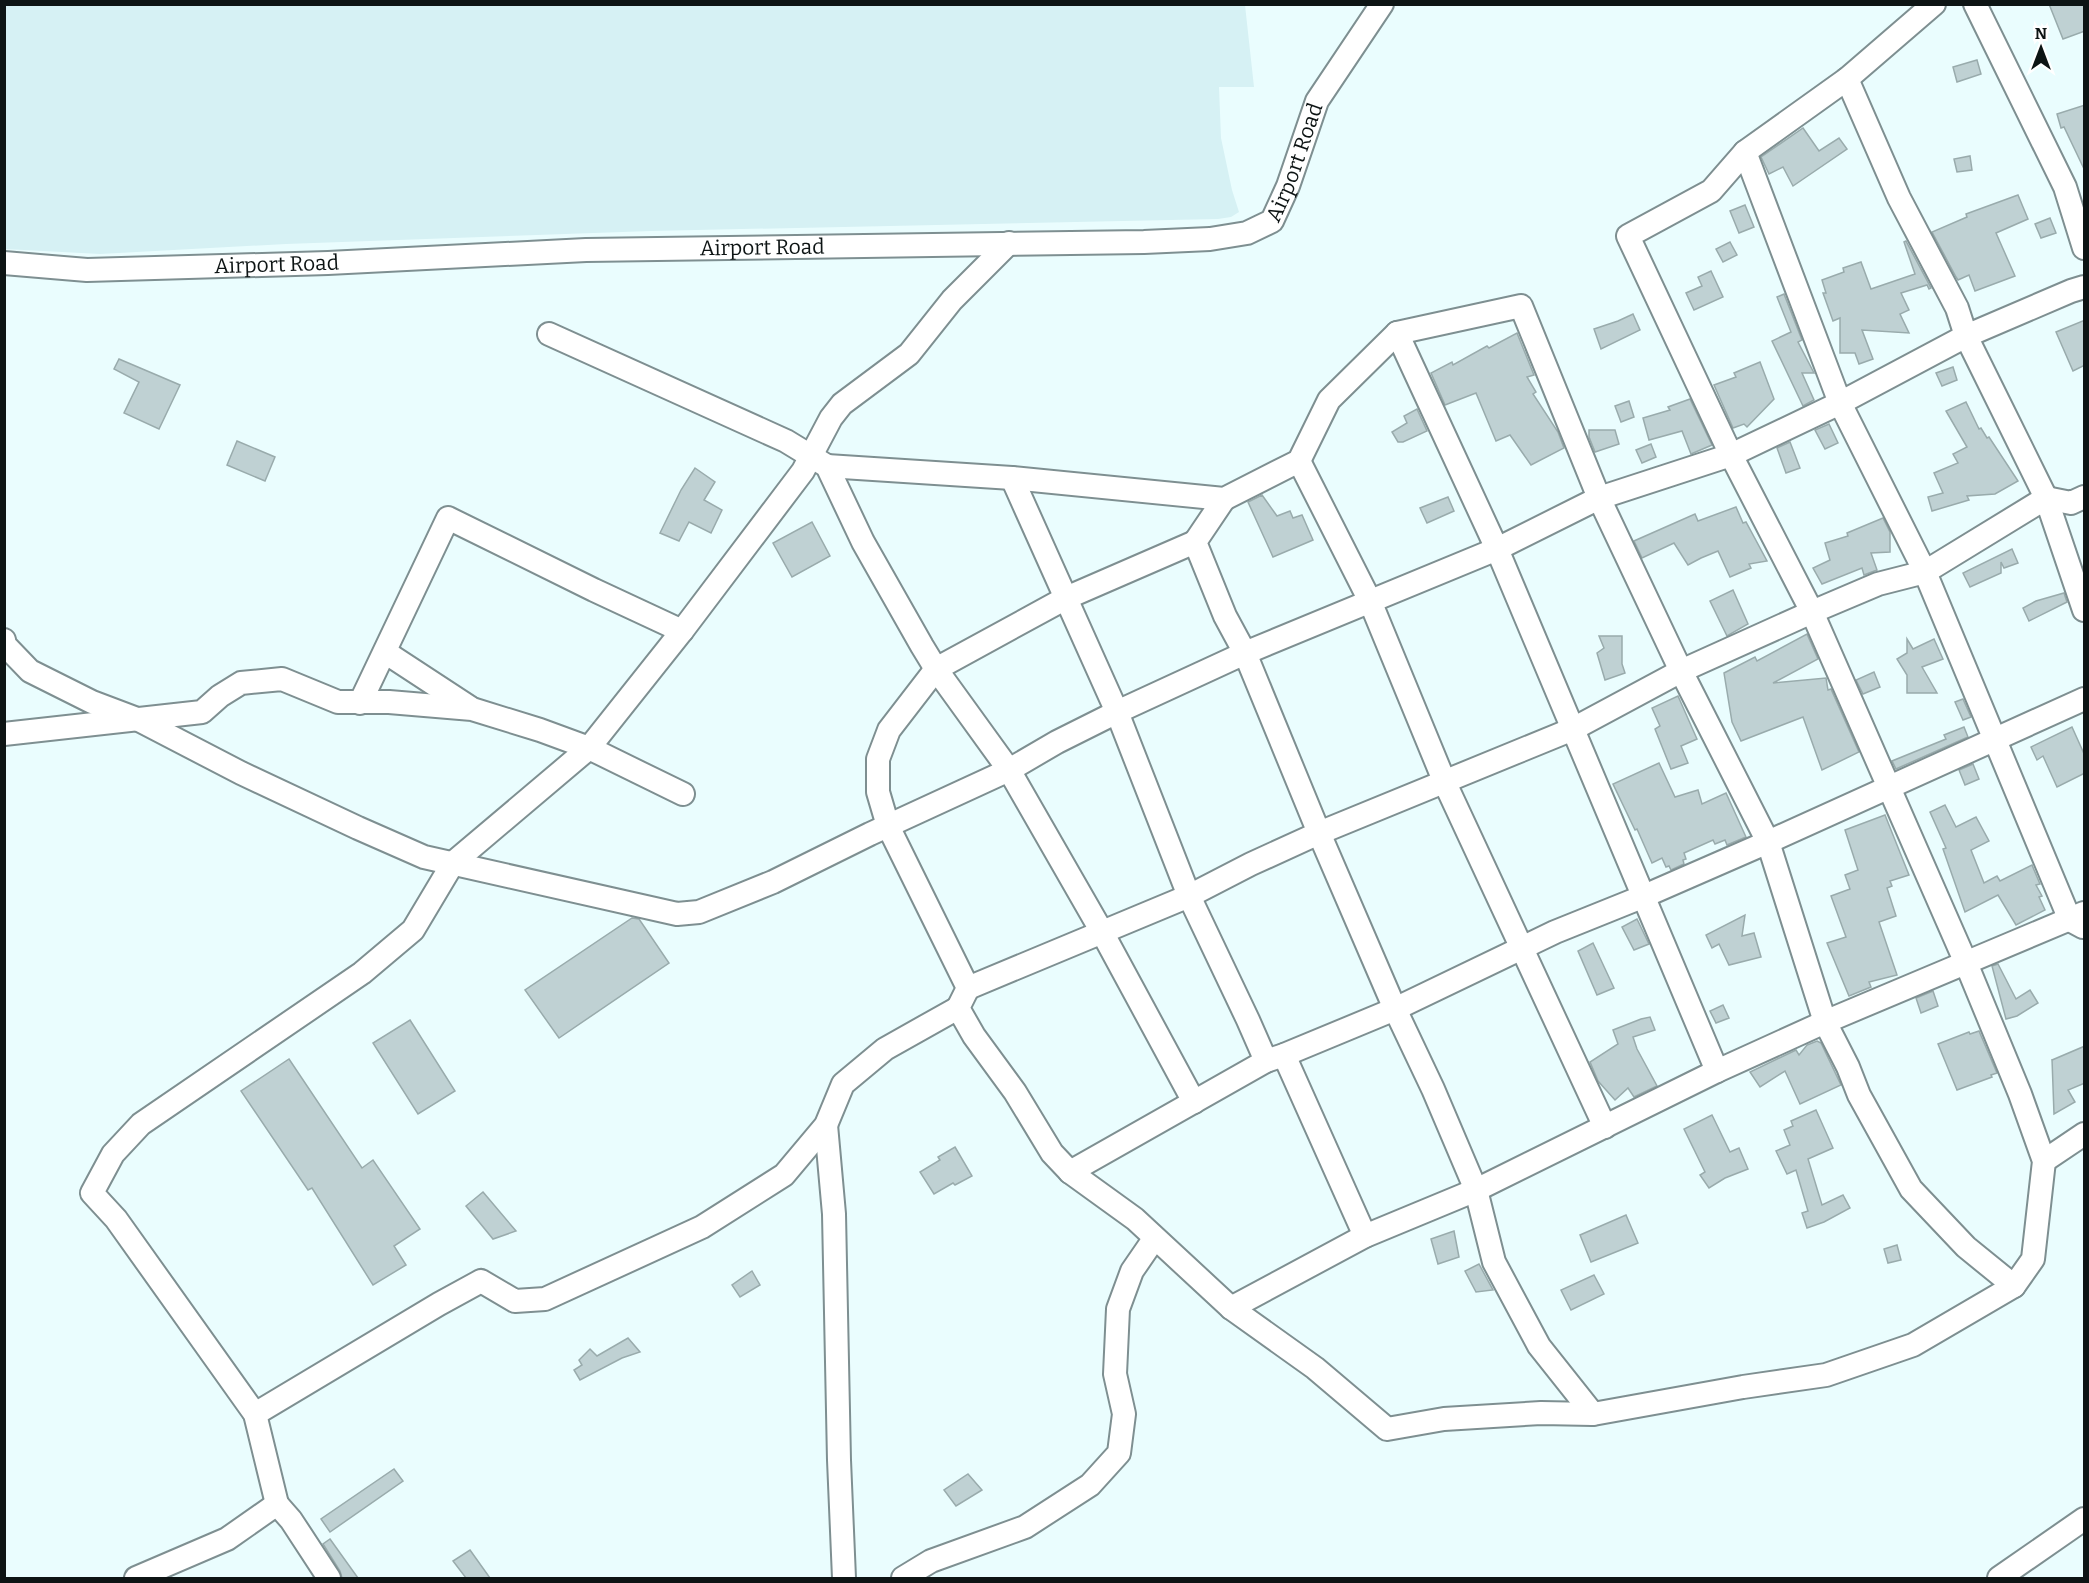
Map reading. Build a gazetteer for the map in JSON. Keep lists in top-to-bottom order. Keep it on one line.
{"streets":{"street":["Airport Road"]},"north":"top"}
